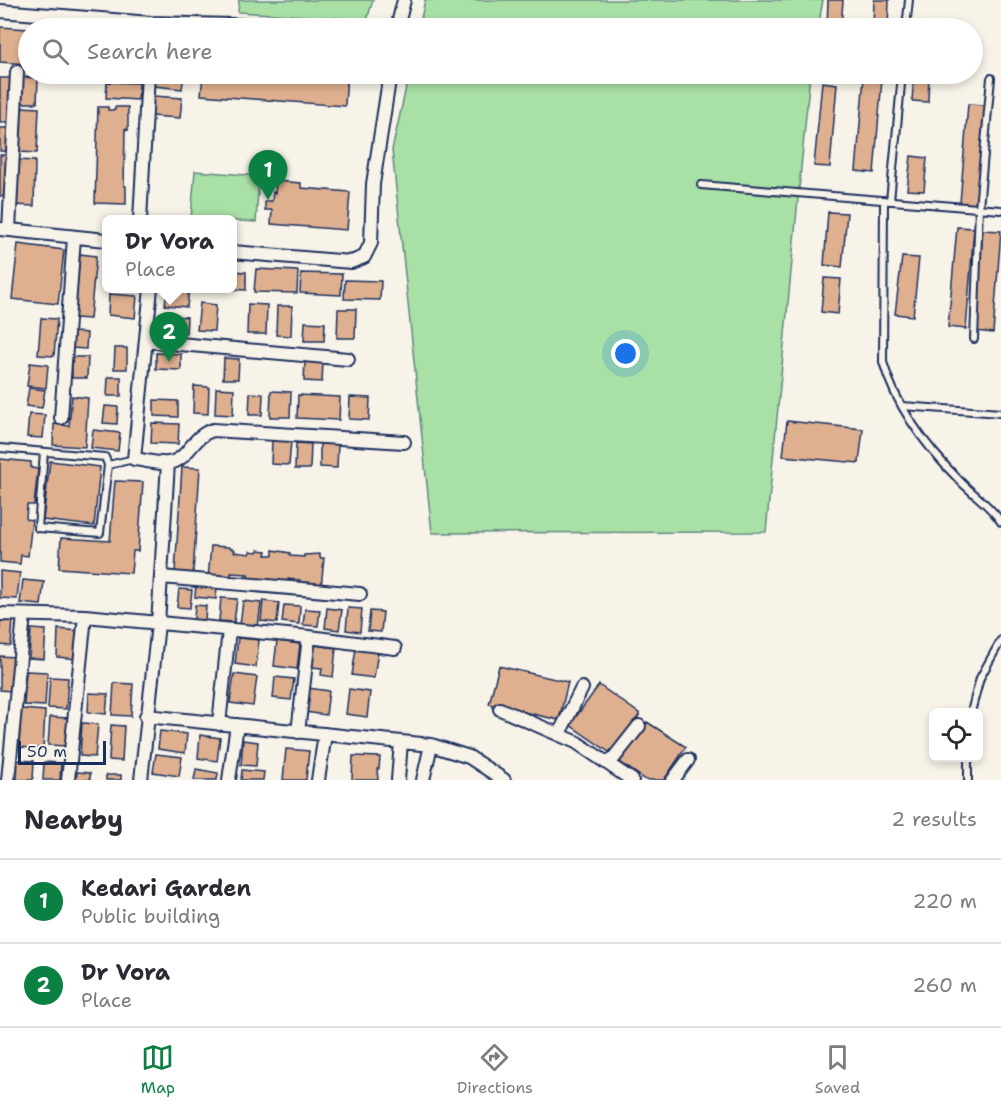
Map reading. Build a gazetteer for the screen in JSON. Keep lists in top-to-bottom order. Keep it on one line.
{"scale_bar":"50 m","page":{"search":"Search here","pins":["1","2"],"popup":["Dr Vora","Place"],"scale":"50 m","heading":["Nearby","2 results"],"list":[{"mark":"1","name":"Kedari Garden","note":"Public building","value":"220 m"},{"mark":"2","name":"Dr Vora","note":"Place","value":"260 m"}],"nav":["Map","Directions","Saved"]}}
